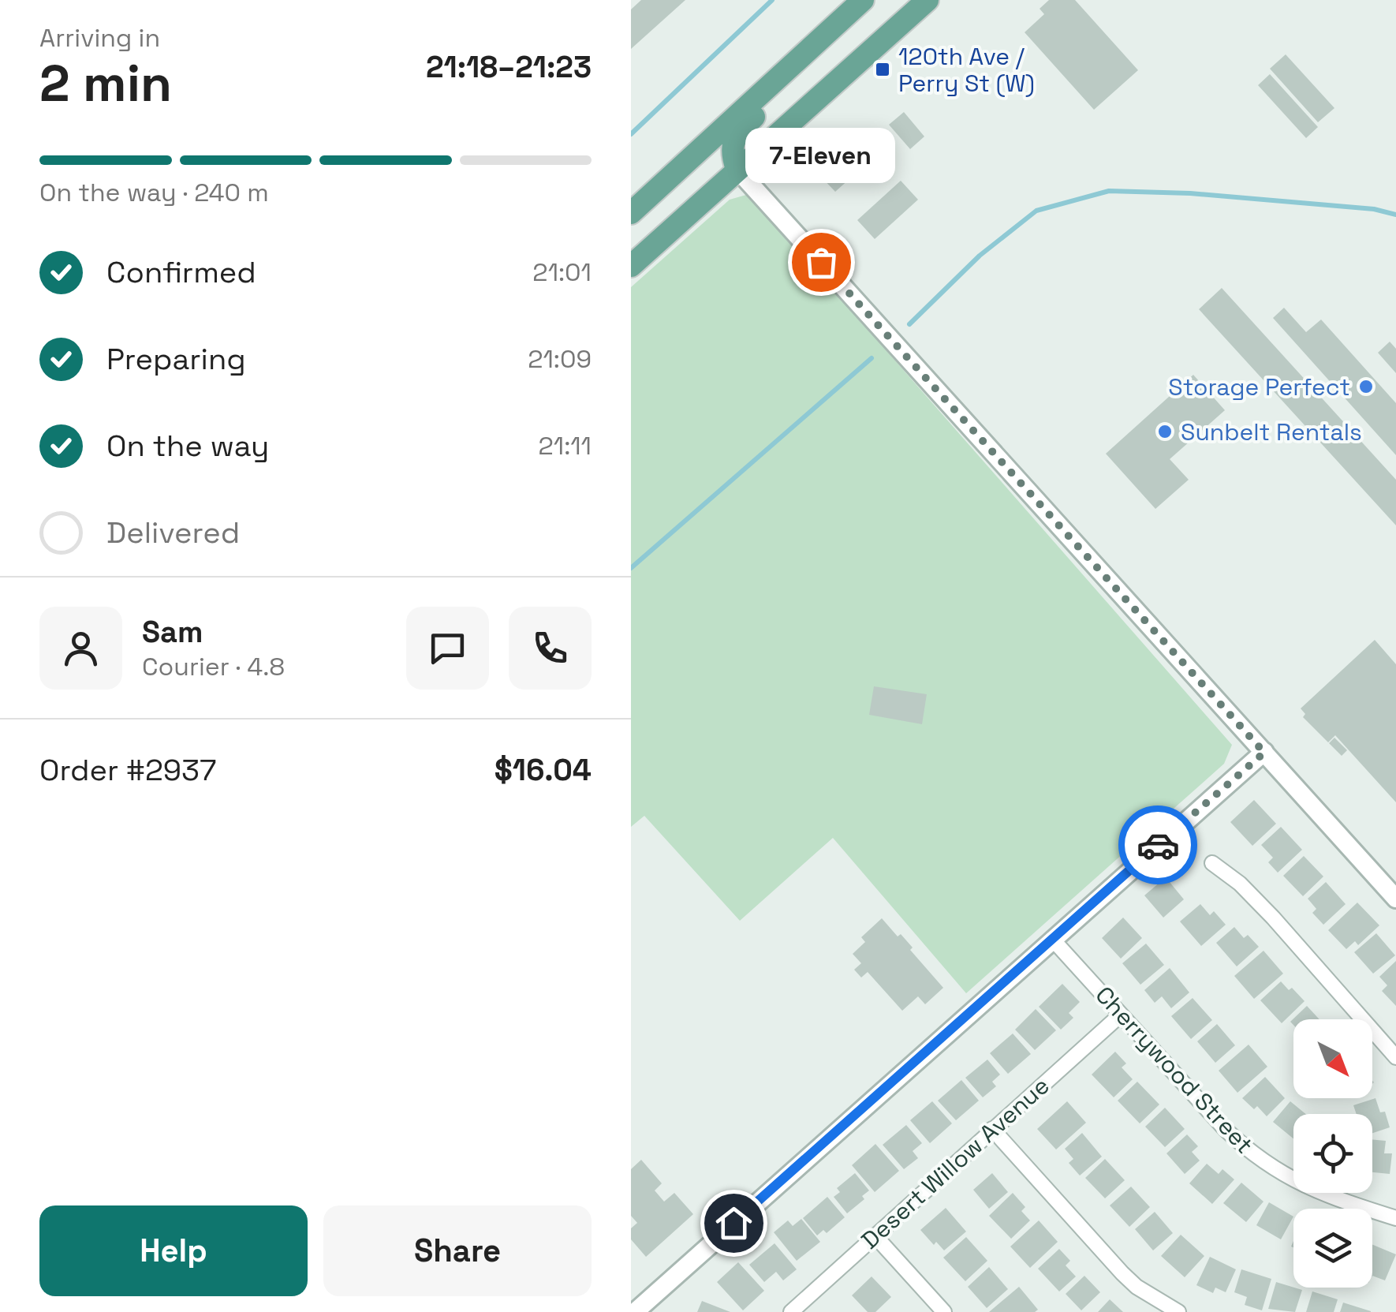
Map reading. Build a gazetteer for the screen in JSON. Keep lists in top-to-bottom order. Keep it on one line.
{"streets":{"street":["Cherrywood Street","Desert Willow Avenue"]},"crossings":[["Cherrywood Street","Desert Willow Avenue"]],"places":{"transit":["120th Ave / Perry St (W)"],"other":["7-Eleven","Storage Perfect","Sunbelt Rentals"]},"north":"bottom right","page":{"heading":["2 min","Arriving in","21:18–21:23"],"panel":["Sam","Courier · 4.8","Order #2937","$16.04"],"bubble":"7-Eleven","bar":"On the way · 240 m","list":[["Confirmed","21:01"],["Preparing","21:09"],["On the way","21:11"],"Delivered"],"buttons":["Help","Share"]}}
